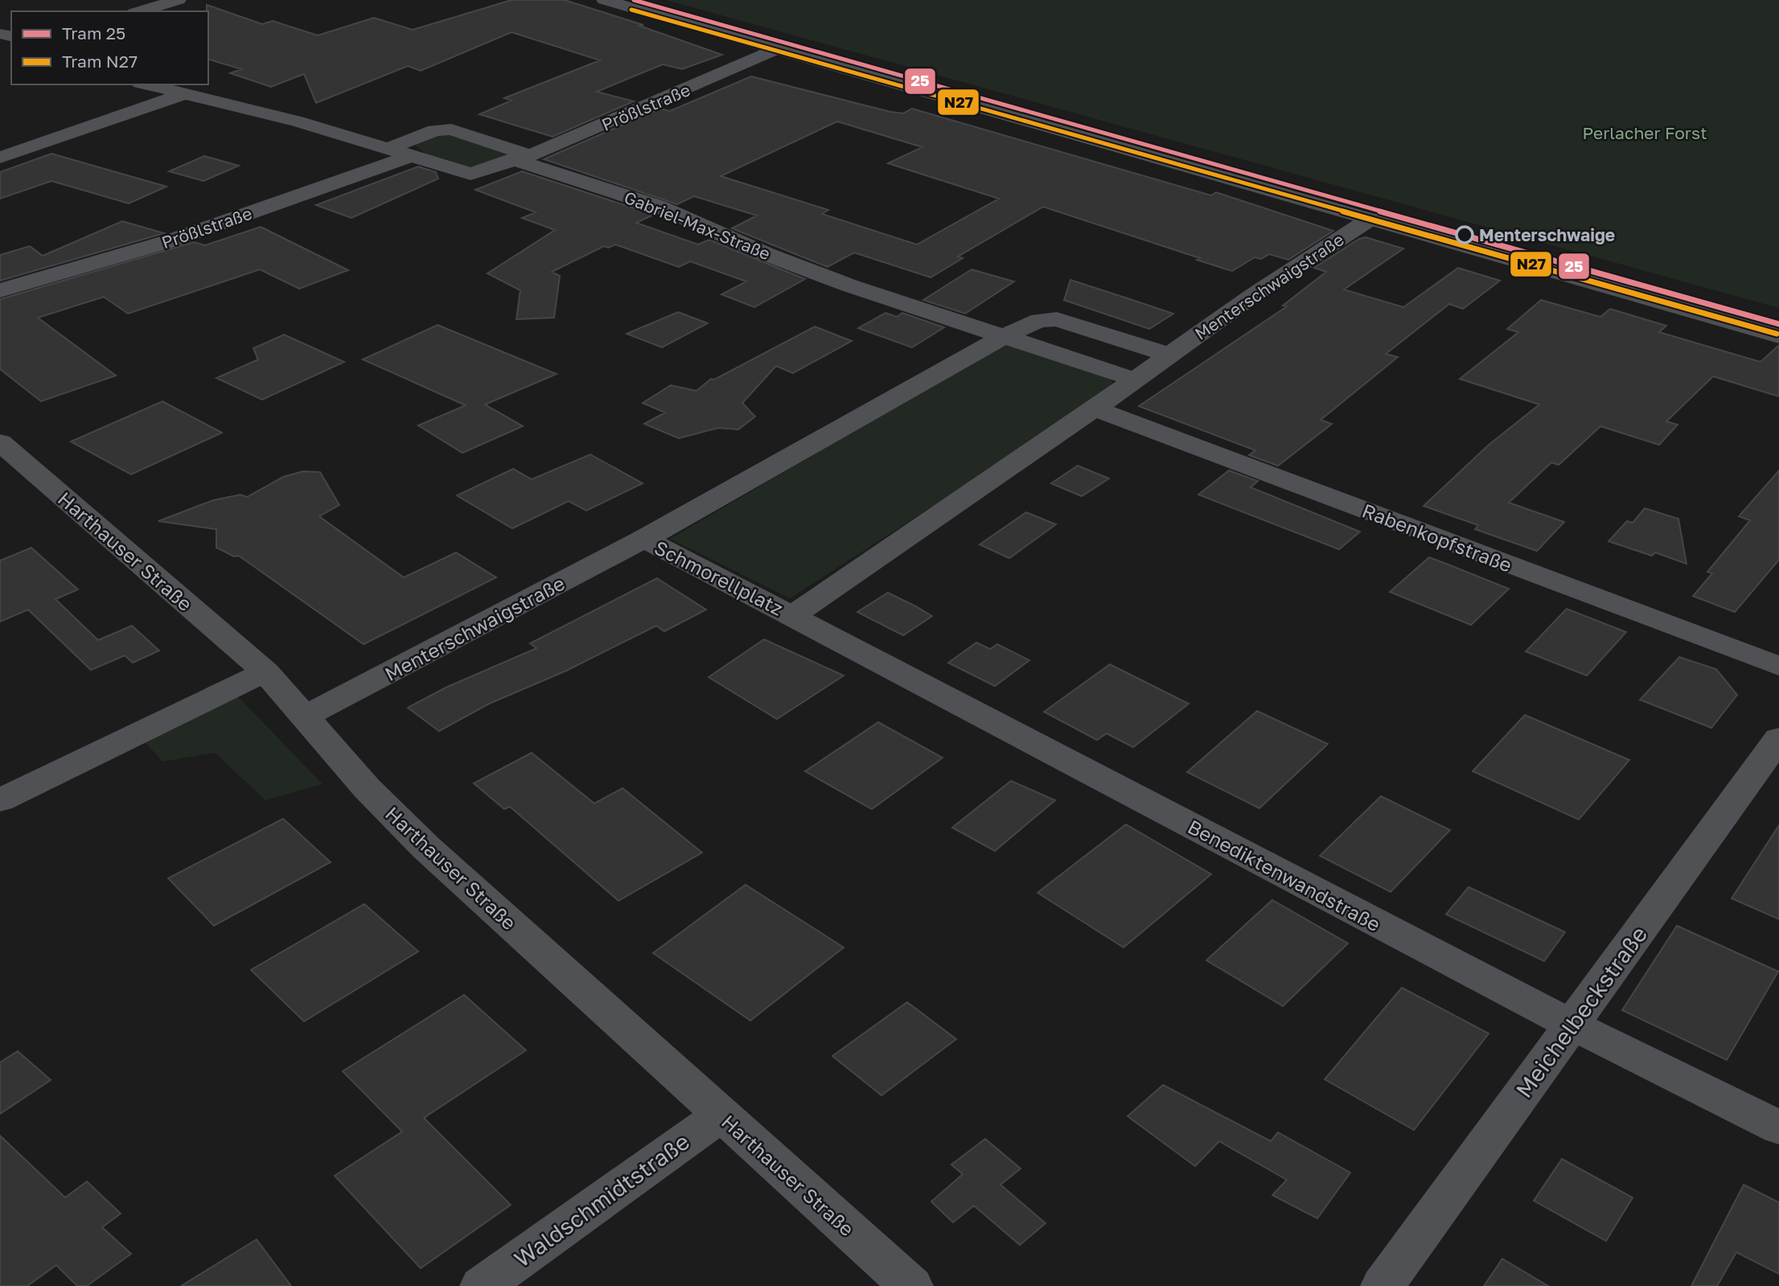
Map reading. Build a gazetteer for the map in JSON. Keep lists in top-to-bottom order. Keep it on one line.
{"streets":{"street":["Prößlstraße","Gabriel-Max-Straße","Menterschwaigstraße","Rabenkopfstraße","Harthauser Straße","Schmorellplatz","Benediktenwandstraße","Meichelbeckstraße","Waldschmidtstraße"]},"crossings":[["Prößlstraße","Gabriel-Max-Straße"],["Gabriel-Max-Straße","Schmorellplatz"],["Menterschwaigstraße","Harthauser Straße"],["Menterschwaigstraße","Schmorellplatz"],["Rabenkopfstraße","Schmorellplatz"],["Harthauser Straße","Waldschmidtstraße"],["Schmorellplatz","Benediktenwandstraße"],["Benediktenwandstraße","Meichelbeckstraße"]],"parks":["Perlacher Forst"],"places":["Menterschwaige"],"lines":["tram line 25","tram line N27"],"legend":["Tram 25","Tram N27"]}
